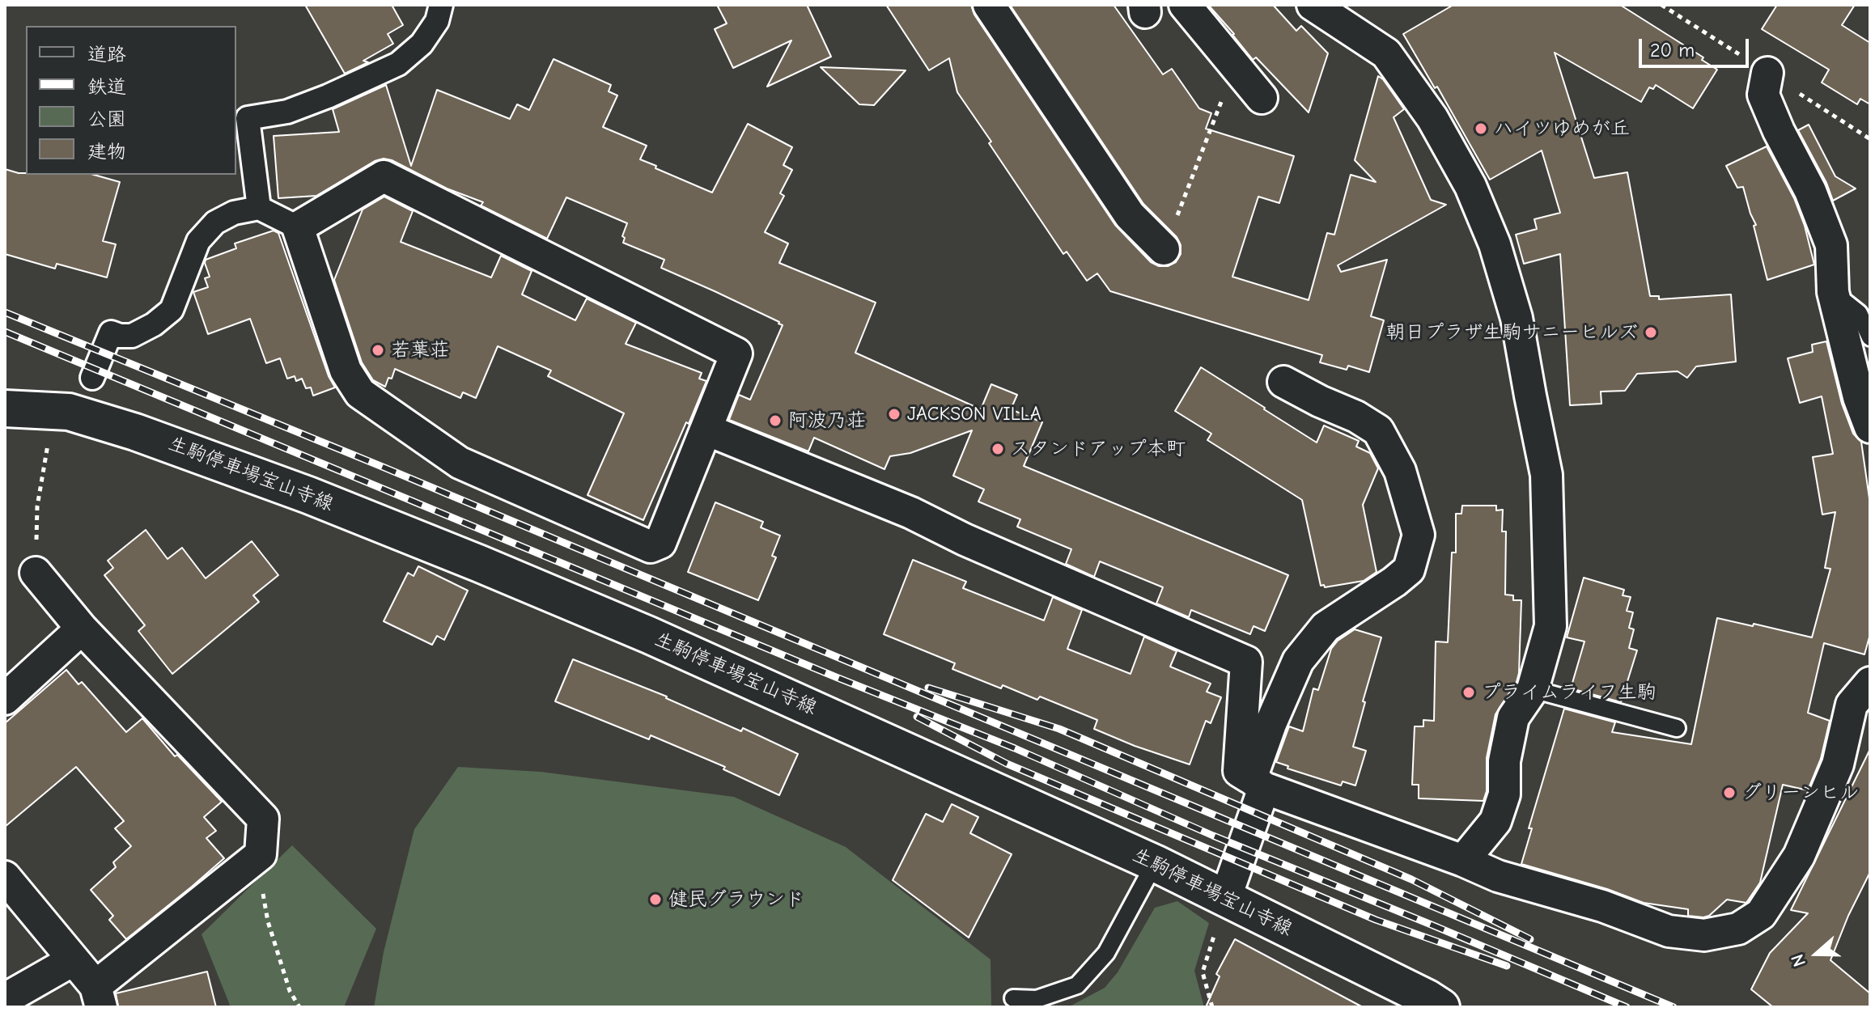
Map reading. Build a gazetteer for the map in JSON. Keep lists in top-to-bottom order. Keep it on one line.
{"streets":{"main road":["生駒停車場宝山寺線"]},"places":["ハイツゆめが丘","朝日プラザ生駒サニーヒルズ","若葉荘","JACKSON VILLA","阿波乃荘","スタンドアップ本町","プライムライフ生駒","グリーンヒル","健民グラウンド"],"legend":["道路","鉄道","公園","建物"],"scale_bar":"20 m","north":"left"}
